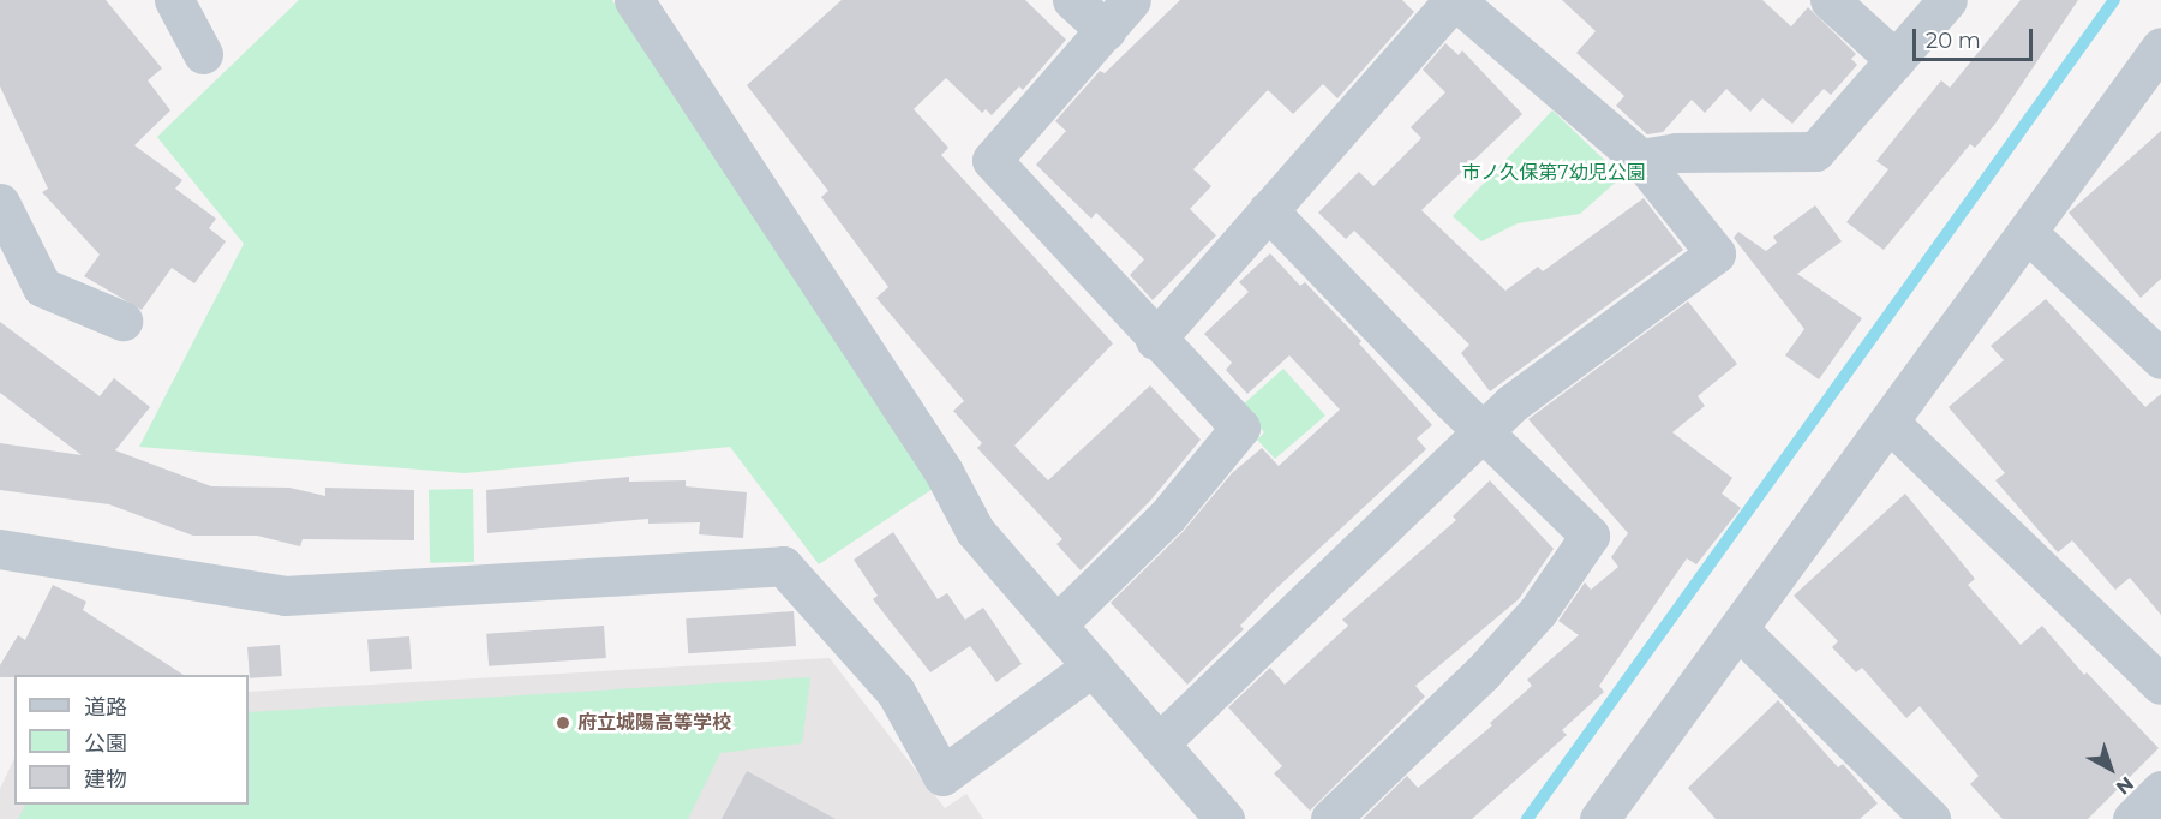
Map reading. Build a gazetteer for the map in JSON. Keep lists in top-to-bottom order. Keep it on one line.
{"parks":["市ノ久保第7幼児公園"],"places":["府立城陽高等学校"],"legend":["道路","公園","建物"],"scale_bar":"20 m","north":"bottom right"}
